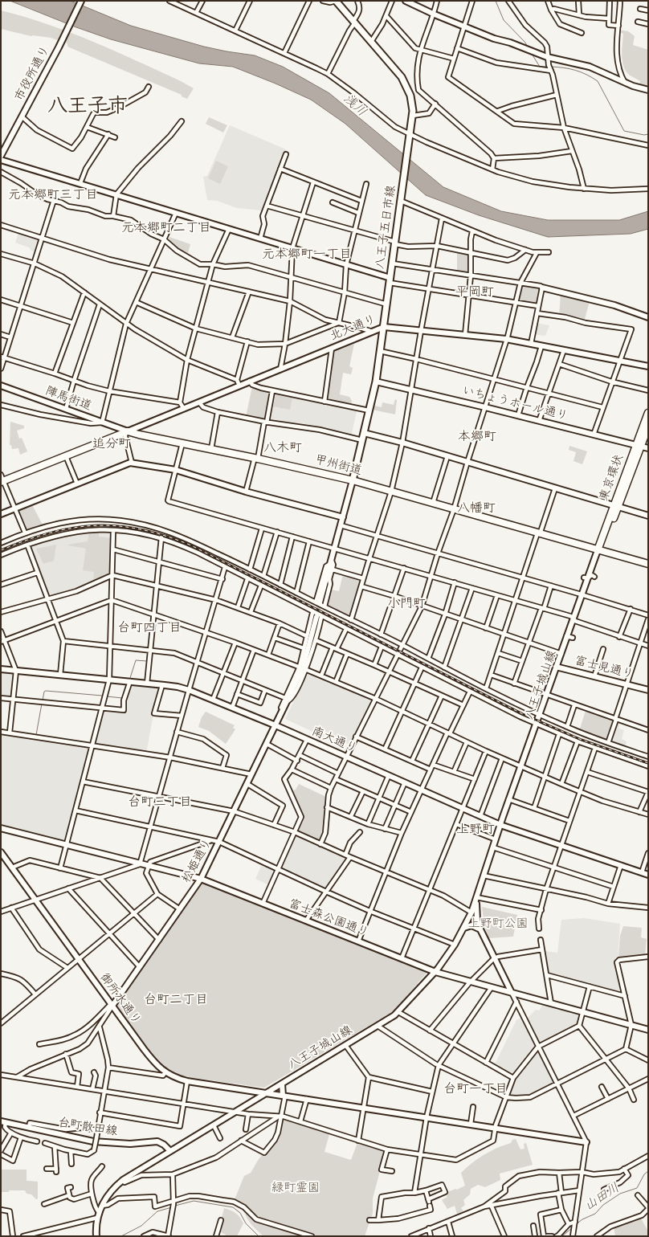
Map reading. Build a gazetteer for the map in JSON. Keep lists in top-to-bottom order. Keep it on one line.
{"streets":{"highway":["甲州街道","東京環状"],"main road":["八王子五日市線"],"street":["市役所通り","北大通り","陣馬街道","いちょうホール通り","富士見通り","八王子城山線","南大通り","松姫通り","富士森公園通り","御所水通り","台町散田線"]},"crossings":[["八王子五日市線","北大通り"],["八王子五日市線","いちょうホール通り"],["八王子五日市線","甲州街道"],["北大通り","陣馬街道"],["北大通り","甲州街道"],["陣馬街道","甲州街道"],["いちょうホール通り","東京環状"],["甲州街道","東京環状"],["甲州街道","八王子城山線"],["東京環状","八王子城山線"],["富士見通り","八王子城山線"],["八王子城山線","南大通り"],["八王子城山線","富士森公園通り"],["八王子城山線","御所水通り"],["八王子城山線","台町散田線"],["南大通り","松姫通り"],["松姫通り","富士森公園通り"],["松姫通り","御所水通り"]],"districts":["八王子市","元本郷町三丁目","元本郷町二丁目","元本郷町一丁目","平岡町","本郷町","追分町","八木町","八幡町","小門町","台町四丁目","台町三丁目","上野町","台町二丁目","台町一丁目"],"water":["浅川","山田川"],"parks":["上野町公園","緑町霊園"]}
